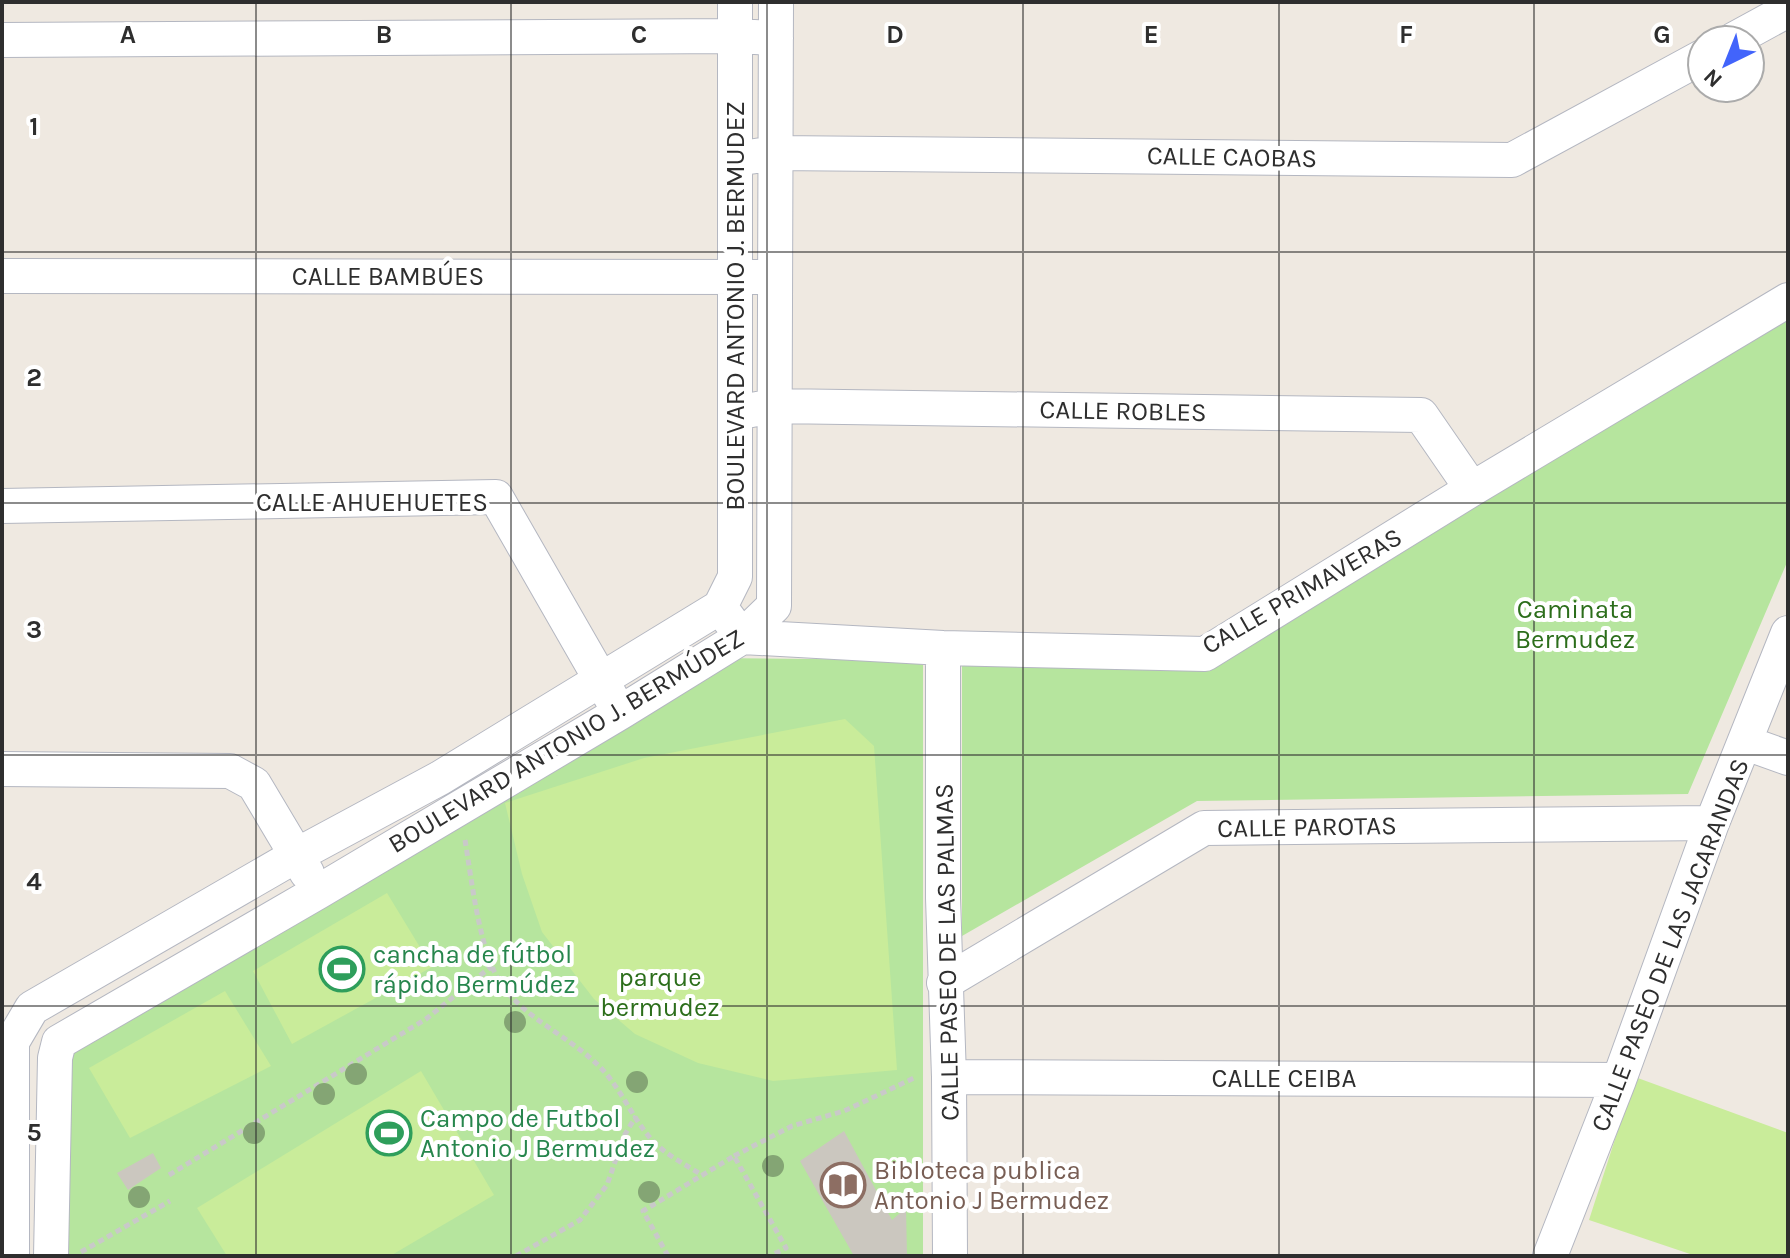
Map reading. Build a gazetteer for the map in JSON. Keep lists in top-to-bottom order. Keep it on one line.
{"streets":{"street":["CALLE CAOBAS","CALLE BAMBÚES","BOULEVARD ANTONIO J. BERMUDEZ","CALLE ROBLES","CALLE AHUEHUETES","CALLE PRIMAVERAS","BOULEVARD ANTONIO J. BERMÚDEZ","CALLE PAROTAS","CALLE PASEO DE LAS JACARANDAS","CALLE PASEO DE LAS PALMAS","CALLE CEIBA"]},"crossings":[["CALLE CAOBAS","BOULEVARD ANTONIO J. BERMUDEZ"],["CALLE CAOBAS","BOULEVARD ANTONIO J. BERMÚDEZ"],["CALLE BAMBÚES","BOULEVARD ANTONIO J. BERMUDEZ"],["CALLE BAMBÚES","BOULEVARD ANTONIO J. BERMÚDEZ"],["BOULEVARD ANTONIO J. BERMUDEZ","CALLE ROBLES"],["BOULEVARD ANTONIO J. BERMUDEZ","BOULEVARD ANTONIO J. BERMÚDEZ"],["CALLE ROBLES","CALLE PRIMAVERAS"],["CALLE ROBLES","BOULEVARD ANTONIO J. BERMÚDEZ"],["CALLE AHUEHUETES","BOULEVARD ANTONIO J. BERMÚDEZ"],["CALLE PRIMAVERAS","BOULEVARD ANTONIO J. BERMÚDEZ"],["CALLE PRIMAVERAS","CALLE PASEO DE LAS PALMAS"],["CALLE PAROTAS","CALLE PASEO DE LAS JACARANDAS"],["CALLE PAROTAS","CALLE PASEO DE LAS PALMAS"],["CALLE PASEO DE LAS JACARANDAS","CALLE CEIBA"],["CALLE PASEO DE LAS PALMAS","CALLE CEIBA"]],"parks":["Caminata Bermudez","parque bermudez"],"places":{"sports":["cancha de fútbol rápido Bermúdez","Campo de Futbol Antonio J Bermudez"],"library":["Bibloteca publica Antonio J Bermudez"]},"north":"bottom left","grid":{"columns":["A","B","C","D","E","F","G"],"rows":["1","2","3","4","5"]}}
